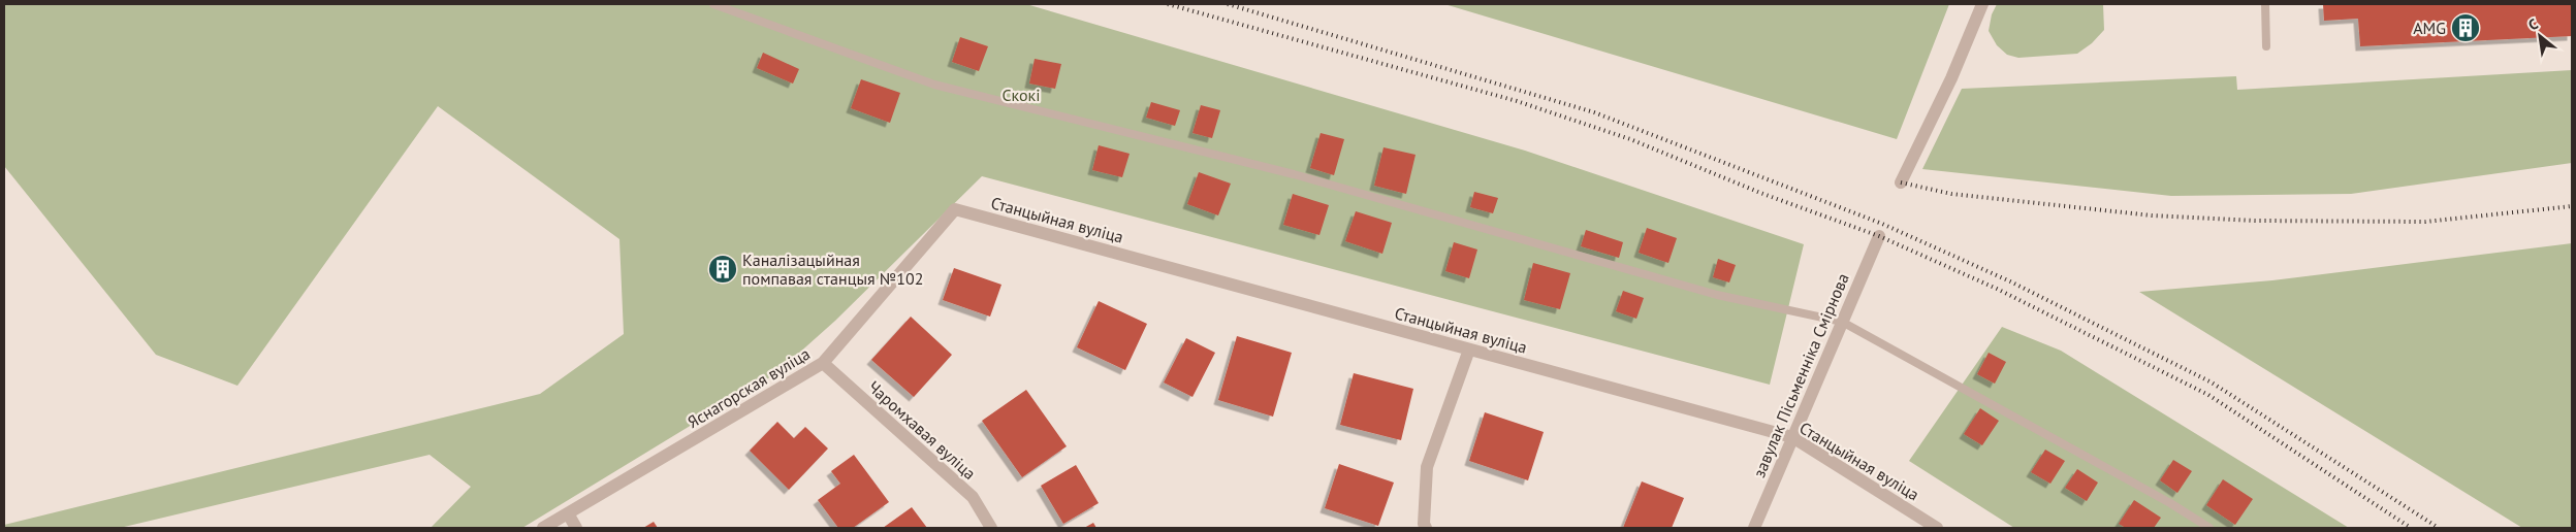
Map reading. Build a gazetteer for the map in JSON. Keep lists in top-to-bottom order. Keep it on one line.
{"streets":{"street":["Станцыйная вуліца","завулак Пісьменніка Смірнова","Яснагорская вуліца","Чаромхавая вуліца"]},"crossings":[["Станцыйная вуліца","завулак Пісьменніка Смірнова"],["Станцыйная вуліца","Яснагорская вуліца"],["Яснагорская вуліца","Чаромхавая вуліца"]],"parks":["Скокі"],"places":{"building":["AMG","Каналізацыйная помпавая станцыя №102"]},"north":"top left"}
